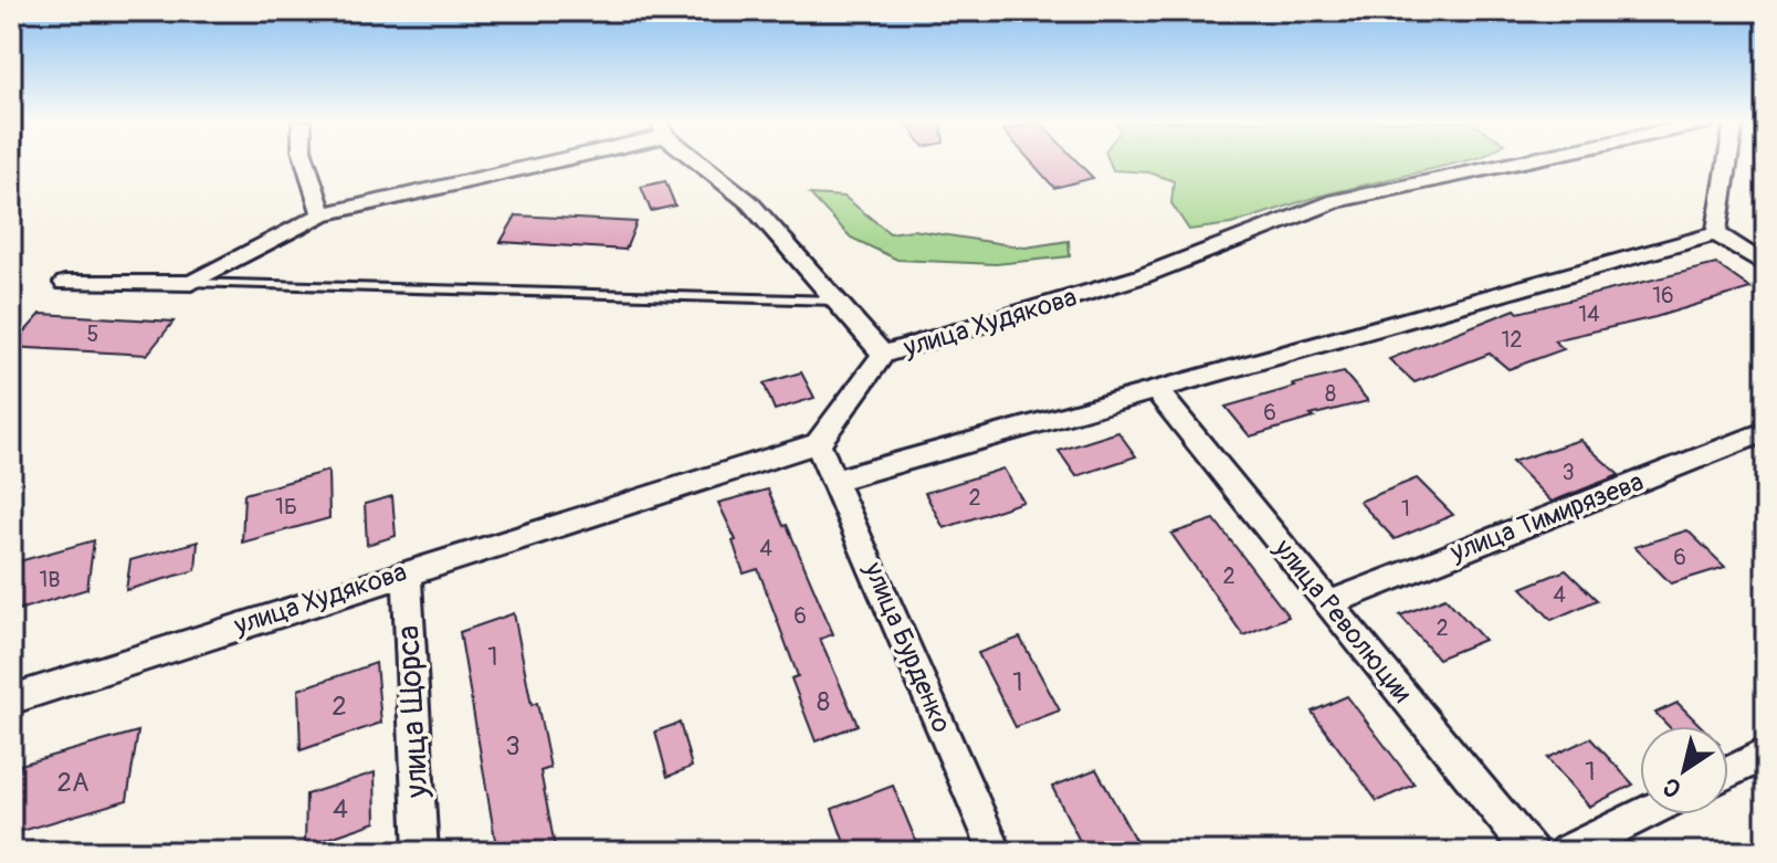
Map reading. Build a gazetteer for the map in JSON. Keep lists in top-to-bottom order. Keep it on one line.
{"streets":{"street":["улица Худякова","улица Тимирязева","улица Революции","улица Бурденко","улица Щорса"]},"crossings":[["улица Худякова","улица Бурденко"],["улица Худякова","улица Щорса"],["улица Тимирязева","улица Революции"]],"house_numbers":["16","14","5","12","8","6","3","2","1Б","1","4","6","2","1В","4","6","2","1","1","8","2","3","1","2А","4"],"north":"bottom left"}
